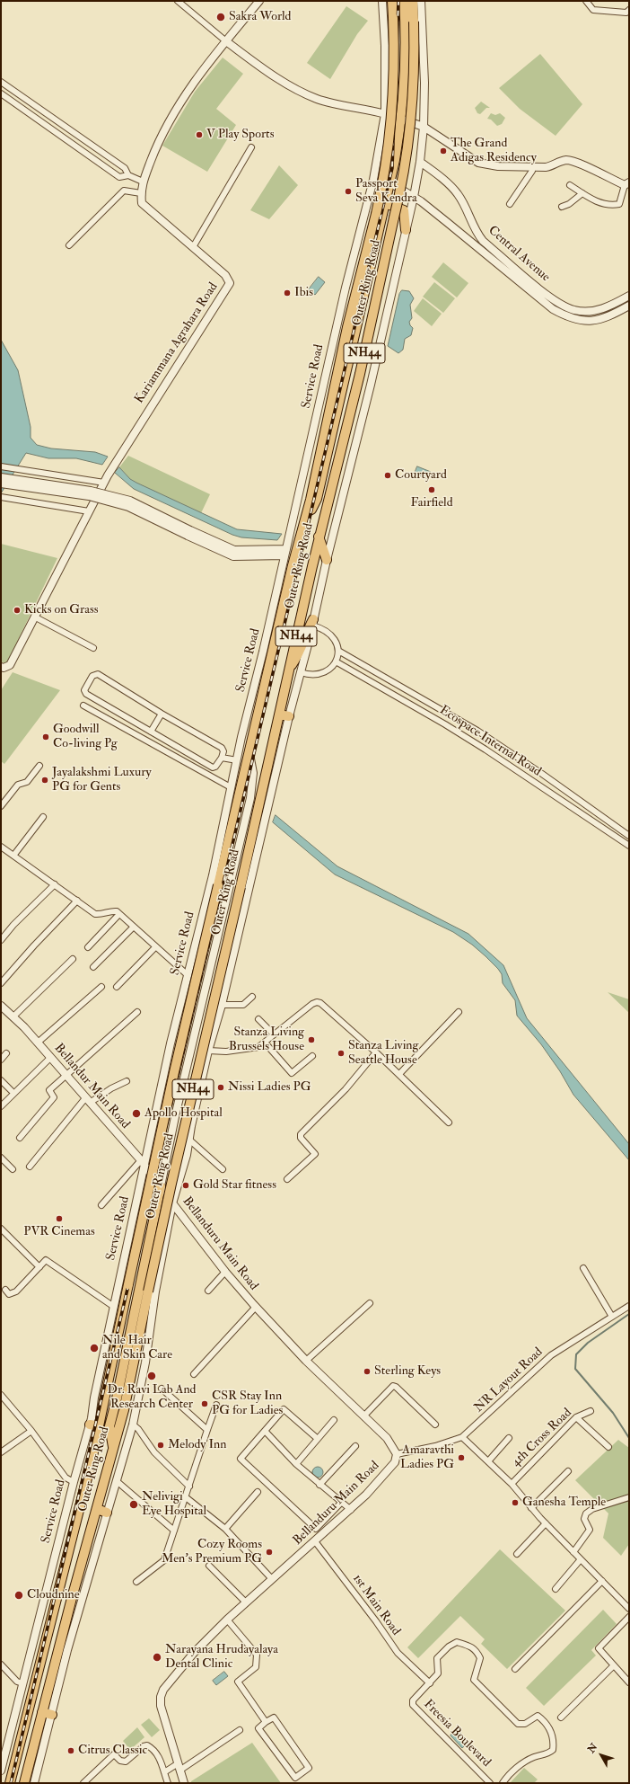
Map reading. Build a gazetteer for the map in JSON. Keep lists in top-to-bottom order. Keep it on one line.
{"streets":{"highway":["Outer Ring Road","NH44"],"street":["Central Avenue","Kariammana Agrahara Road","Service Road","Ecospace Internal Road","Bellandur Main Road","Bellanduru Main Road","NR Layout Road","4th Cross Road","1st Main Road","Freesia Boulevard"]},"crossings":[["Central Avenue","Service Road"],["Outer Ring Road","Service Road"],["Service Road","Bellandur Main Road"],["Bellandur Main Road","Bellanduru Main Road"],["Bellanduru Main Road","NR Layout Road"],["Bellanduru Main Road","1st Main Road"],["1st Main Road","Freesia Boulevard"]],"places":["Sakra World","V Play Sports","The Grand Adigas Residency","Passport Seva Kendra","Ibis","Courtyard","Fairfield","Kicks on Grass","Goodwill Co-living Pg","Jayalakshmi Luxury PG for Gents","Stanza Living Brussels House","Stanza Living Seattle House","Nissi Ladies PG","Apollo Hospital","Gold Star fitness","PVR Cinemas","Nile Hair and Skin Care","Sterling Keys","Dr. Ravi Lab And Research Center","CSR Stay Inn PG for Ladies","Melody Inn","Amaravthi Ladies PG","Ganesha Temple","Nelivigi Eye Hospital","Cozy Rooms Men's Premium PG","Cloudnine","Narayana Hrudayalaya Dental Clinic","Citrus Classic"],"north":"top left"}
